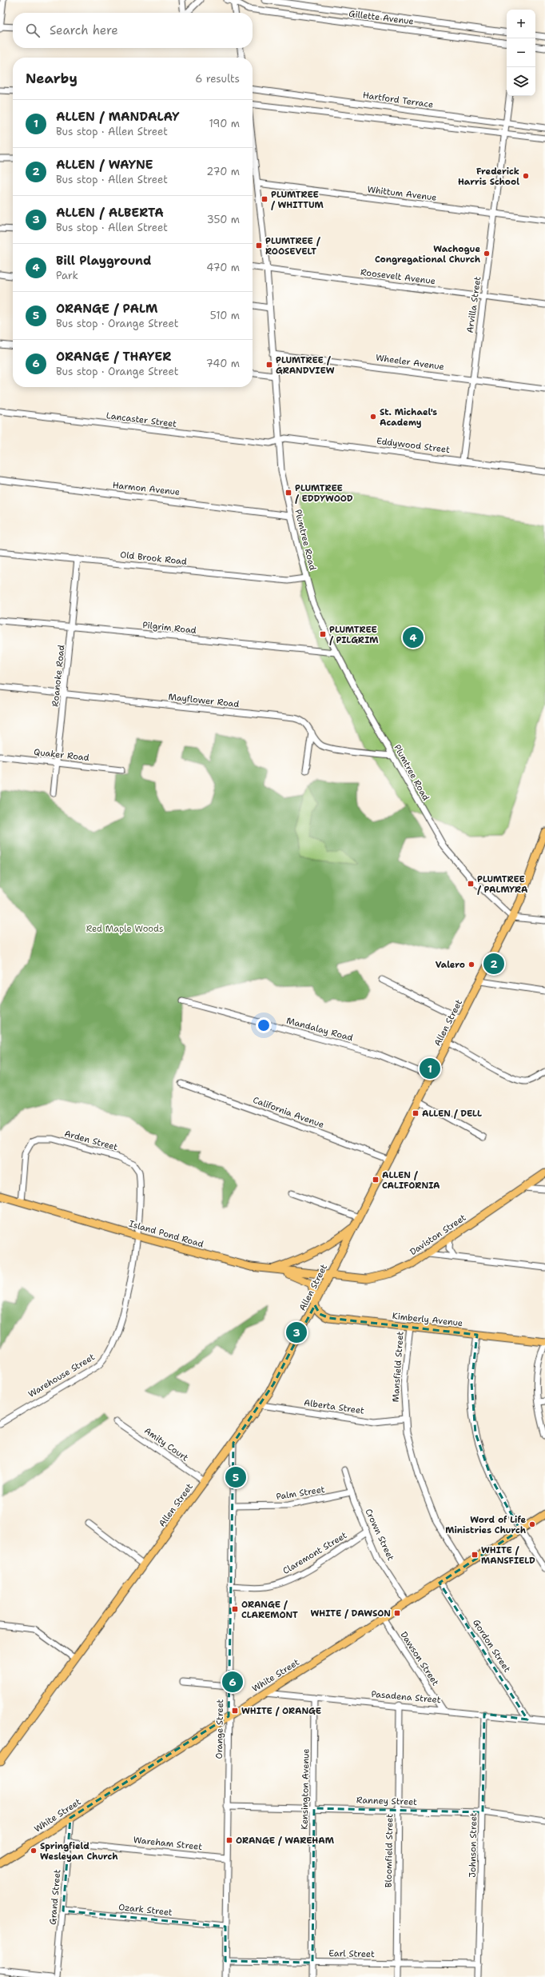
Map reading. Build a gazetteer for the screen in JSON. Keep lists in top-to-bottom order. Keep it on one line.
{"streets":{"main road":["Allen Street","Island Pond Road","Daviston Street","Kimberly Avenue","White Street"],"street":["Gillette Avenue","Hartford Terrace","Whittum Avenue","Roosevelt Avenue","Arvilla Street","Wheeler Avenue","Lancaster Street","Eddywood Street","Harmon Avenue","Plumtree Road","Old Brook Road","Pilgrim Road","Roanoke Road","Mayflower Road","Quaker Road","Mandalay Road","California Avenue","Arden Street","Mansfield Street","Warehouse Street","Alberta Street","Amity Court","Palm Street","Crown Street","Claremont Street","Gordon Street","Dawson Street","Pasadena Street","Orange Street","Kensington Avenue","Ranney Street","Wareham Street","Johnson Street","Bloomfield Street","Grand Street","Ozark Street","Earl Street"]},"crossings":[["Hartford Terrace","Arvilla Street"],["Whittum Avenue","Arvilla Street"],["Whittum Avenue","Plumtree Road"],["Roosevelt Avenue","Arvilla Street"],["Roosevelt Avenue","Plumtree Road"],["Arvilla Street","Wheeler Avenue"],["Arvilla Street","Eddywood Street"],["Wheeler Avenue","Plumtree Road"],["Lancaster Street","Eddywood Street"],["Lancaster Street","Plumtree Road"],["Eddywood Street","Plumtree Road"],["Harmon Avenue","Plumtree Road"],["Plumtree Road","Old Brook Road"],["Plumtree Road","Pilgrim Road"],["Plumtree Road","Mayflower Road"],["Plumtree Road","Allen Street"],["Old Brook Road","Roanoke Road"],["Pilgrim Road","Roanoke Road"],["Roanoke Road","Mayflower Road"],["Roanoke Road","Quaker Road"],["Allen Street","Mandalay Road"],["Allen Street","California Avenue"],["Allen Street","Island Pond Road"],["Allen Street","Daviston Street"],["Allen Street","Kimberly Avenue"],["Allen Street","Alberta Street"],["Allen Street","Amity Court"],["Allen Street","Orange Street"],["Arden Street","Island Pond Road"],["Arden Street","Warehouse Street"],["Island Pond Road","Daviston Street"],["Island Pond Road","Warehouse Street"],["Kimberly Avenue","Mansfield Street"],["Mansfield Street","Alberta Street"],["Mansfield Street","White Street"],["Palm Street","Crown Street"],["Palm Street","Orange Street"],["Crown Street","Claremont Street"],["Crown Street","White Street"],["Claremont Street","Orange Street"],["Gordon Street","White Street"],["Gordon Street","Pasadena Street"],["Dawson Street","White Street"],["Dawson Street","Pasadena Street"],["White Street","Pasadena Street"],["White Street","Orange Street"],["White Street","Grand Street"],["Pasadena Street","Kensington Avenue"],["Pasadena Street","Johnson Street"],["Pasadena Street","Bloomfield Street"],["Orange Street","Ranney Street"],["Orange Street","Wareham Street"],["Orange Street","Ozark Street"],["Orange Street","Earl Street"],["Kensington Avenue","Ranney Street"],["Kensington Avenue","Earl Street"],["Ranney Street","Johnson Street"],["Ranney Street","Bloomfield Street"],["Wareham Street","Grand Street"],["Johnson Street","Earl Street"],["Bloomfield Street","Earl Street"],["Grand Street","Ozark Street"]],"parks":["Red Maple Woods"],"places":{"other":["Frederick Harris School","Wachogue Congregational Church","St. Michael's Academy","Valero","Word of Life Ministries Church","Springfield Wesleyan Church"],"transit":["PLUMTREE / WHITTUM","PLUMTREE / ROOSEVELT","PLUMTREE / GRANDVIEW","PLUMTREE / EDDYWOOD","PLUMTREE / PILGRIM","PLUMTREE / PALMYRA","ALLEN / DELL","ALLEN / CALIFORNIA","WHITE / MANSFIELD","ORANGE / CLAREMONT","WHITE / DAWSON","WHITE / ORANGE","ORANGE / WAREHAM"]},"page":{"map_buttons":["+","−"],"search":"Search here","heading":["Nearby","6 results"],"list":[{"mark":"1","name":"ALLEN / MANDALAY","note":"Bus stop · Allen Street","value":"190 m"},{"mark":"2","name":"ALLEN / WAYNE","note":"Bus stop · Allen Street","value":"270 m"},{"mark":"3","name":"ALLEN / ALBERTA","note":"Bus stop · Allen Street","value":"350 m"},{"mark":"4","name":"Bill Playground","note":"Park","value":"470 m"},{"mark":"5","name":"ORANGE / PALM","note":"Bus stop · Orange Street","value":"510 m"},{"mark":"6","name":"ORANGE / THAYER","note":"Bus stop · Orange Street","value":"740 m"}],"pins":["4","2","1","3","5","6"]}}
